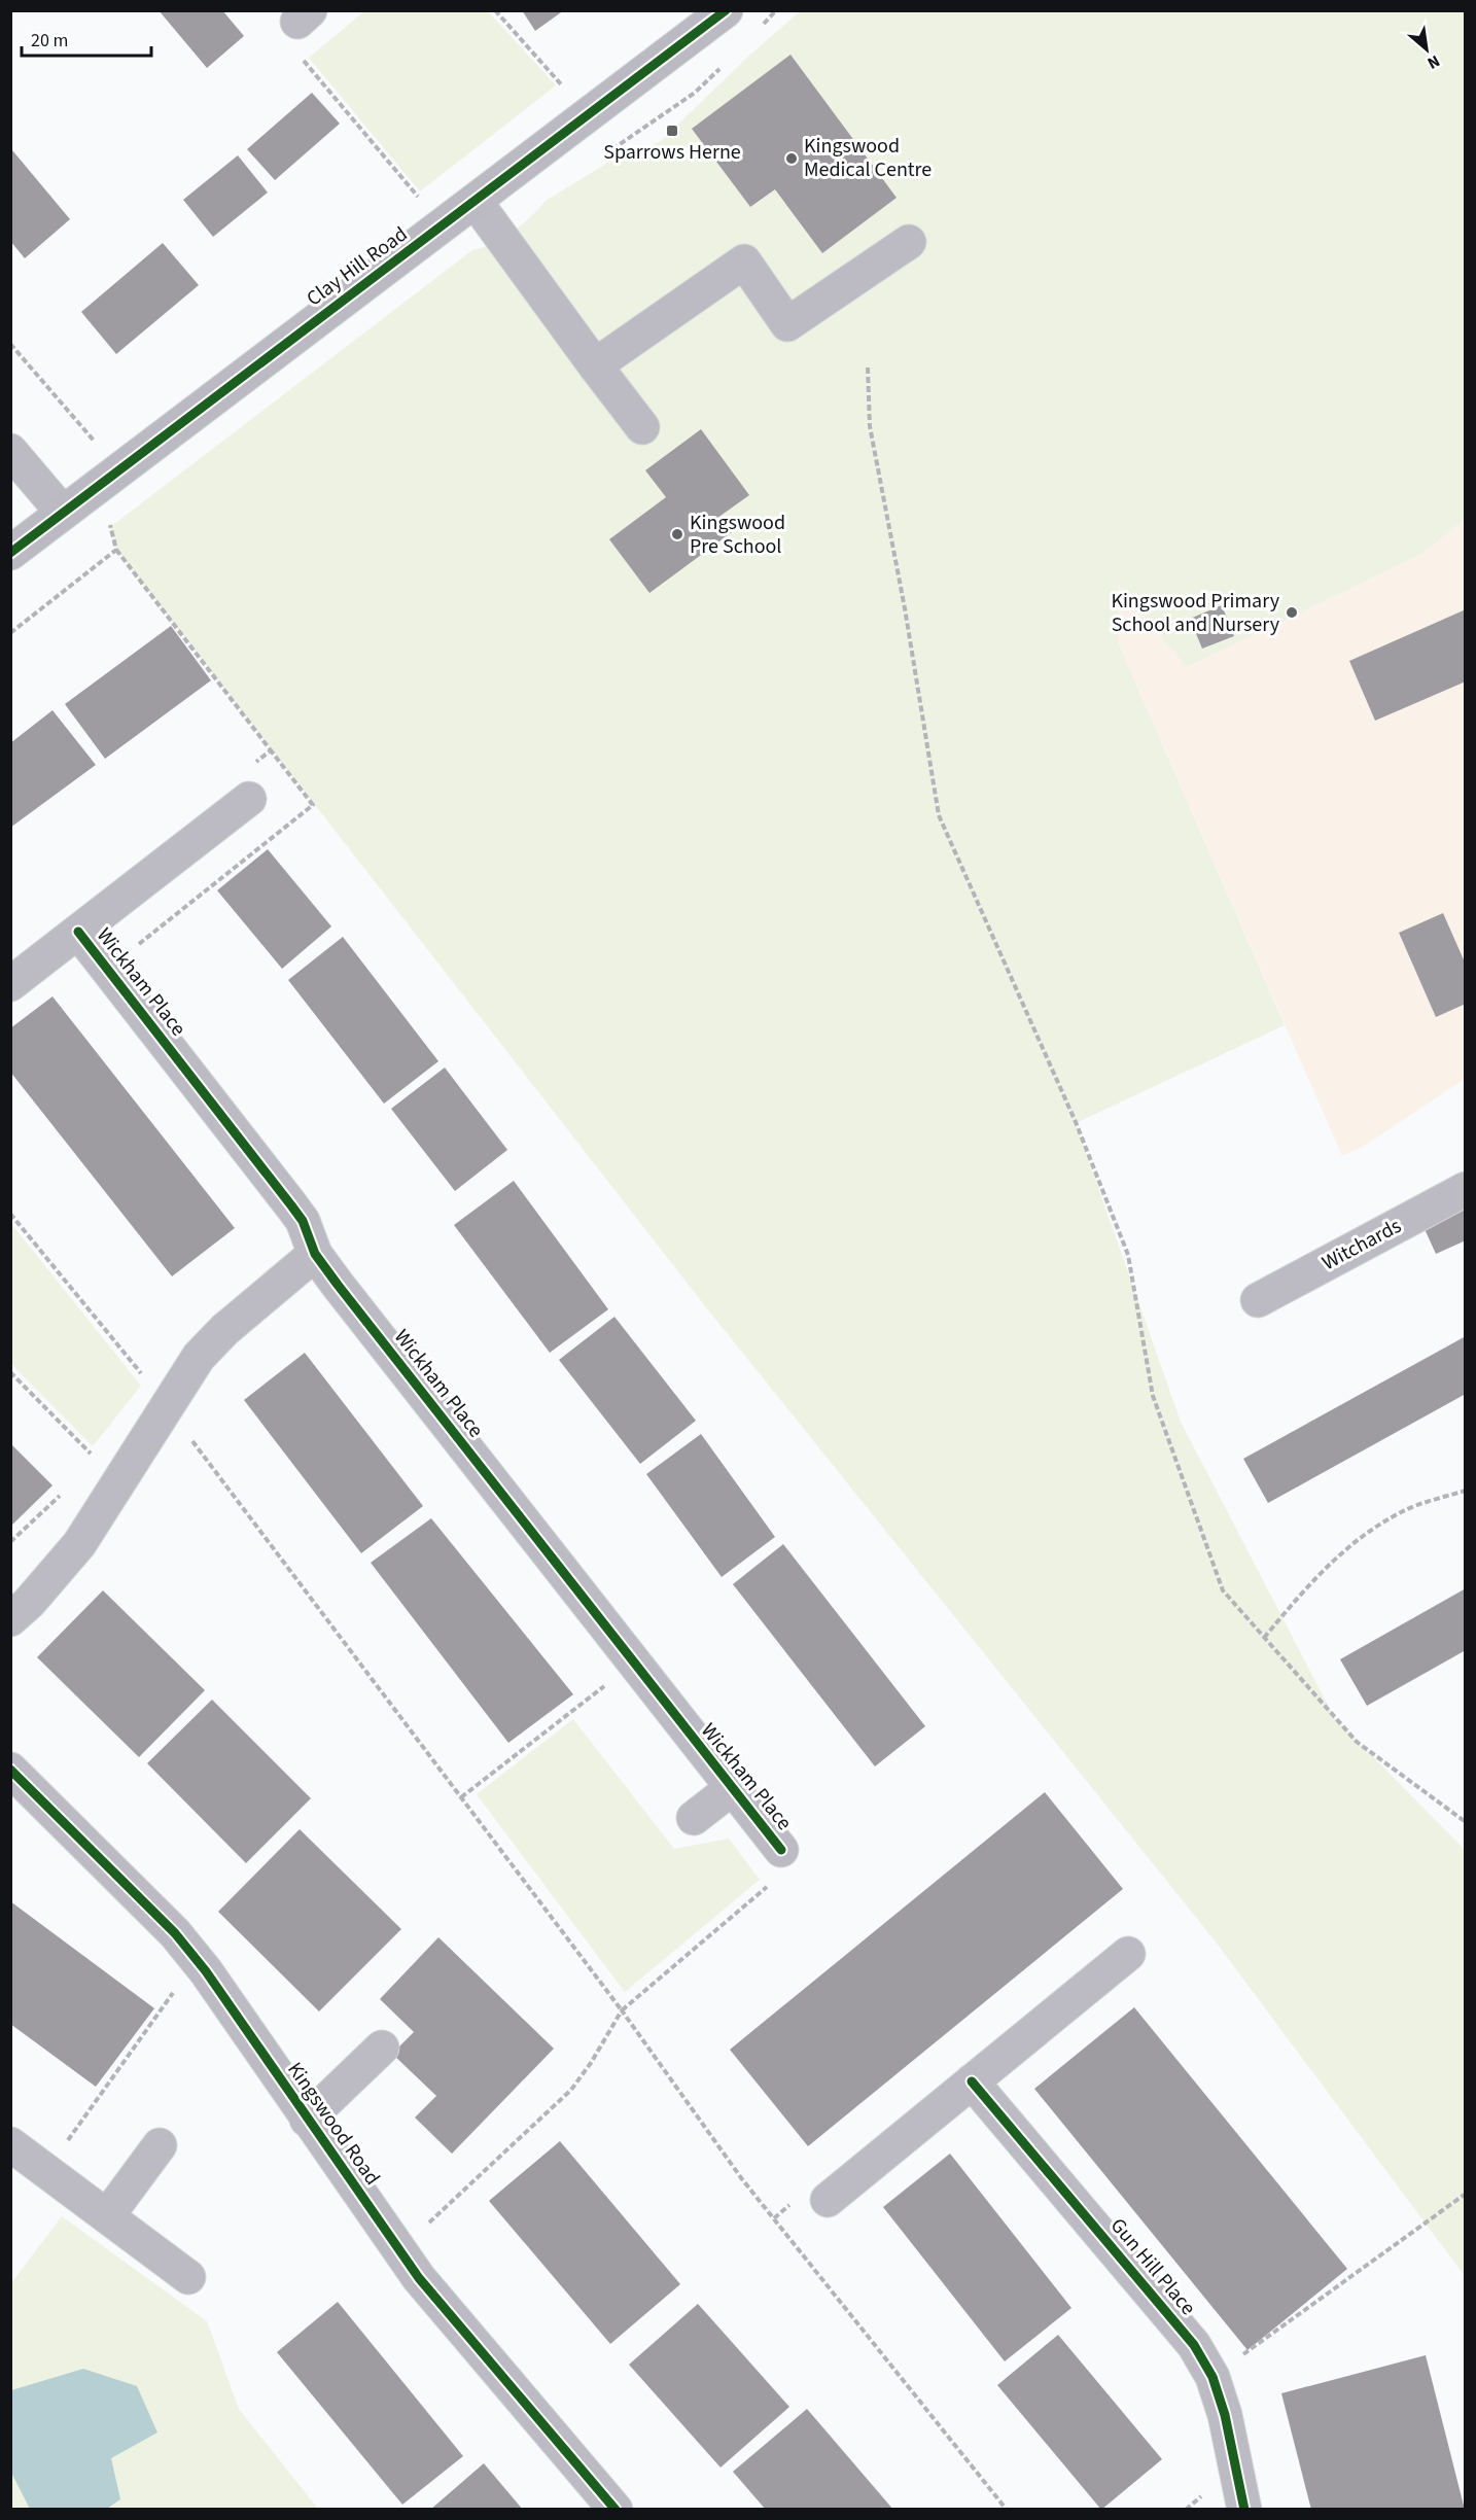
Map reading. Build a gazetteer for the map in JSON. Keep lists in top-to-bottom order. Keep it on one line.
{"streets":{"street":["Clay Hill Road","Wickham Place","Witchards","Kingswood Road","Gun Hill Place"]},"places":{"transit":["Sparrows Herne"],"other":["Kingswood Medical Centre","Kingswood Pre School","Kingswood Primary School and Nursery"]},"scale_bar":"20 m","north":"bottom right"}
